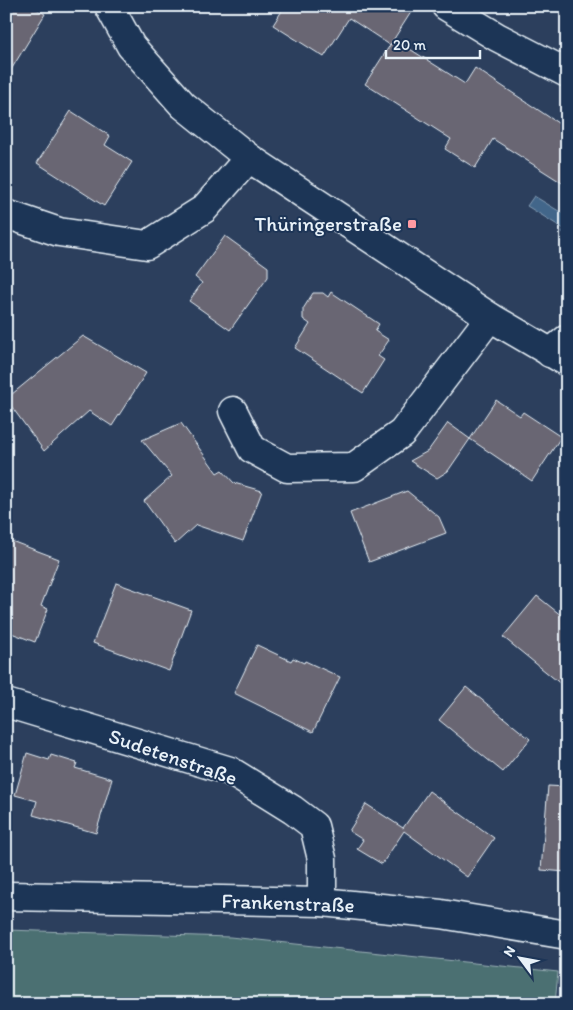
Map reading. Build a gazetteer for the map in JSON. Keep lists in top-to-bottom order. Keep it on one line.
{"streets":{"street":["Sudetenstraße","Frankenstraße"]},"crossings":[["Sudetenstraße","Frankenstraße"]],"places":{"transit":["Thüringerstraße"]},"scale_bar":"20 m","north":"top left"}
